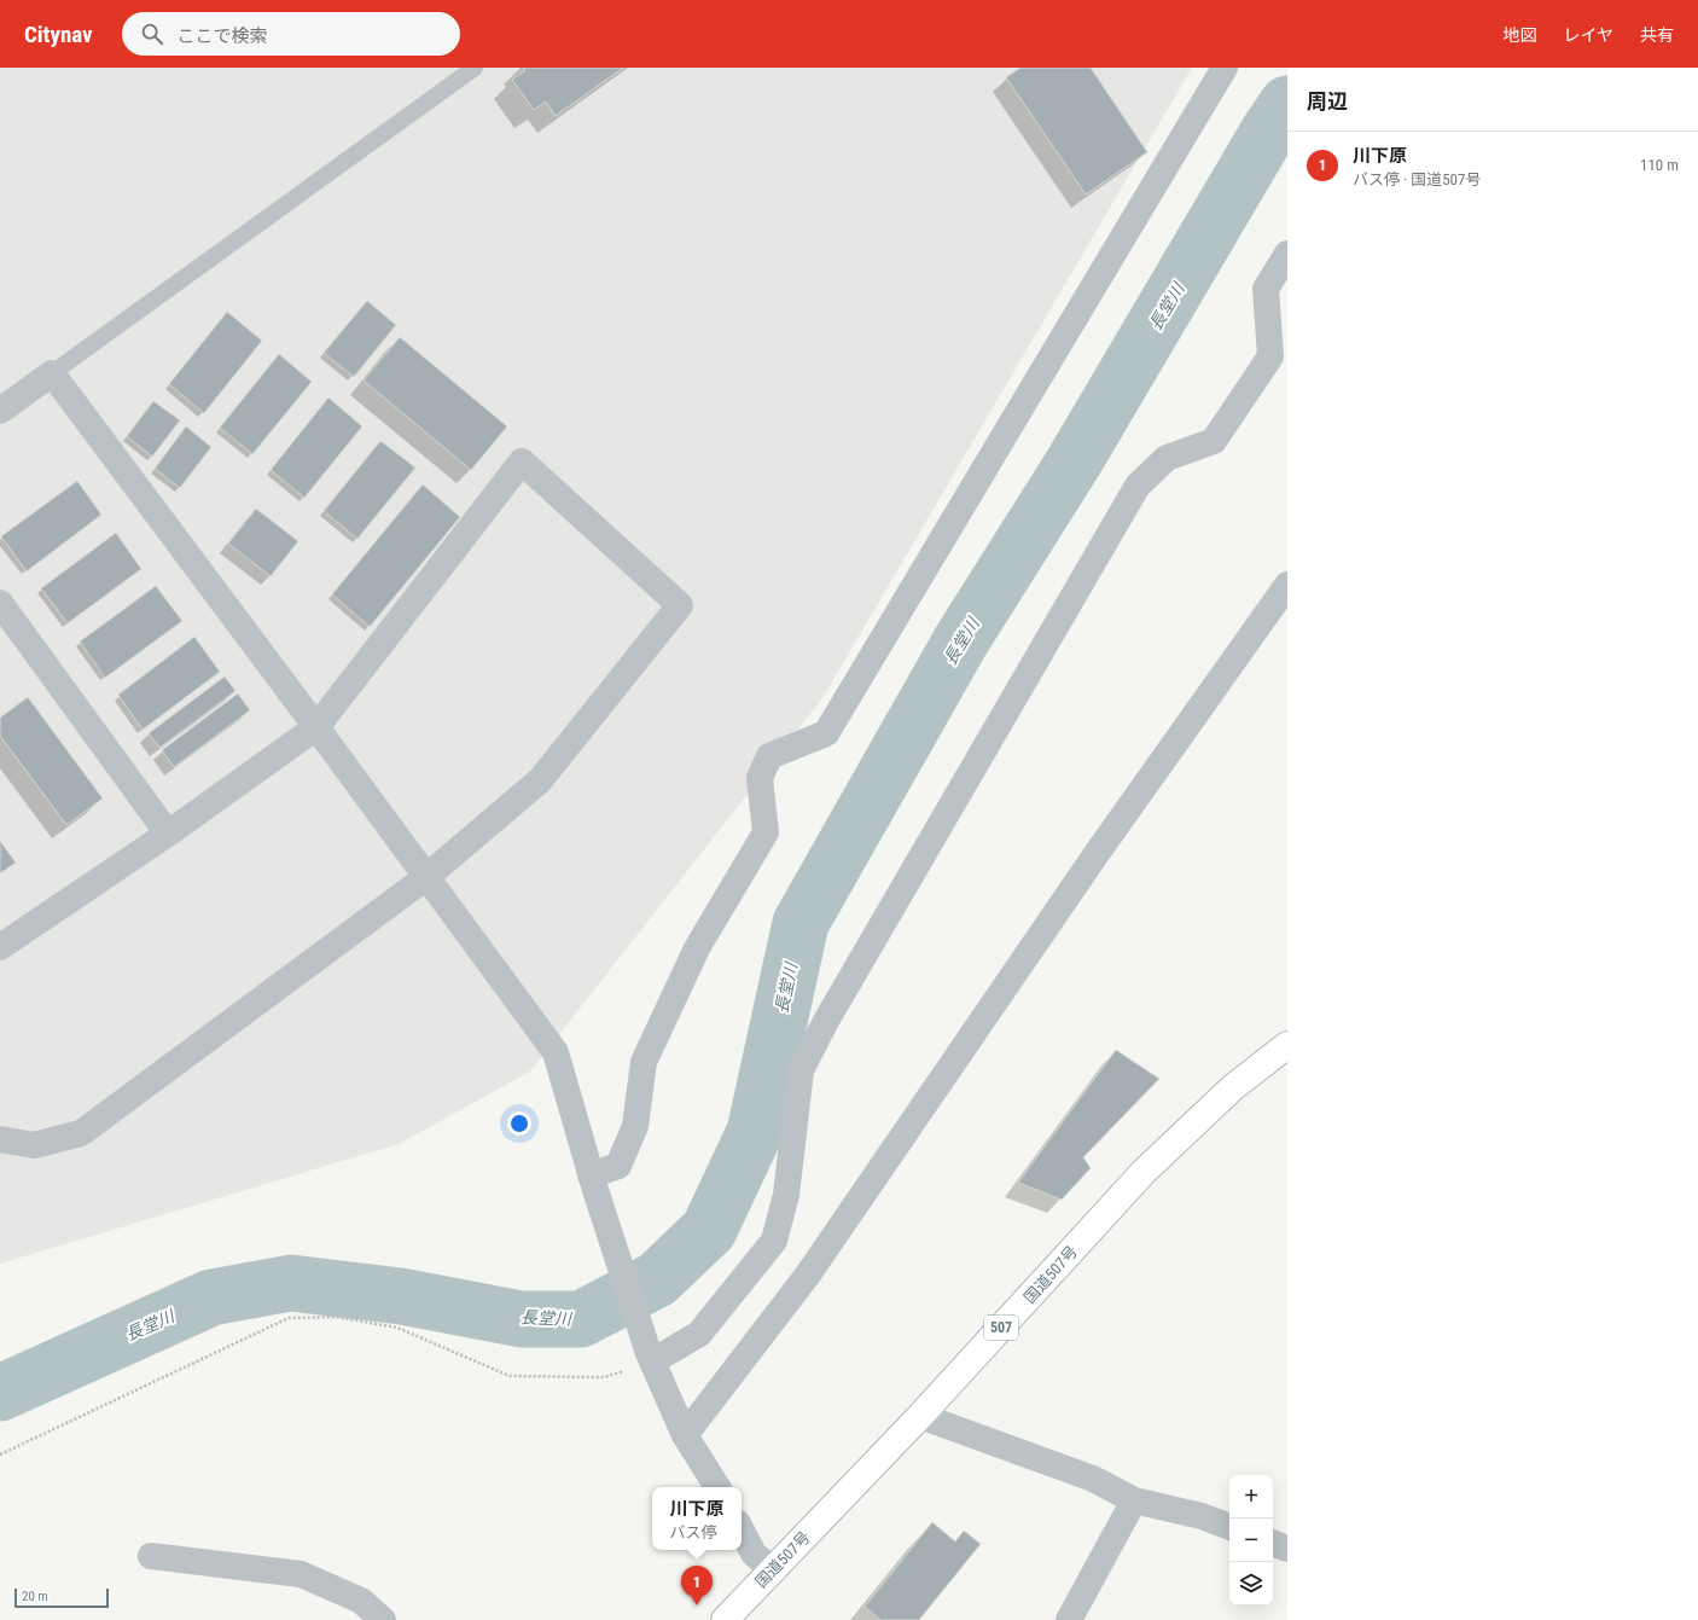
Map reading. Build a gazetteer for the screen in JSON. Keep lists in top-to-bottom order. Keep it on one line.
{"streets":{"highway":["国道507号","507"]},"water":["長堂川"],"scale_bar":"20 m","page":{"header":"Citynav","search":"ここで検索","nav":["地図","レイヤ","共有"],"heading":"周辺","list":[{"mark":"1","name":"川下原","note":"バス停 · 国道507号","value":"110 m"}],"map_buttons":["+","−"],"popup":["川下原","バス停"],"pins":"1","scale":"20 m"}}
